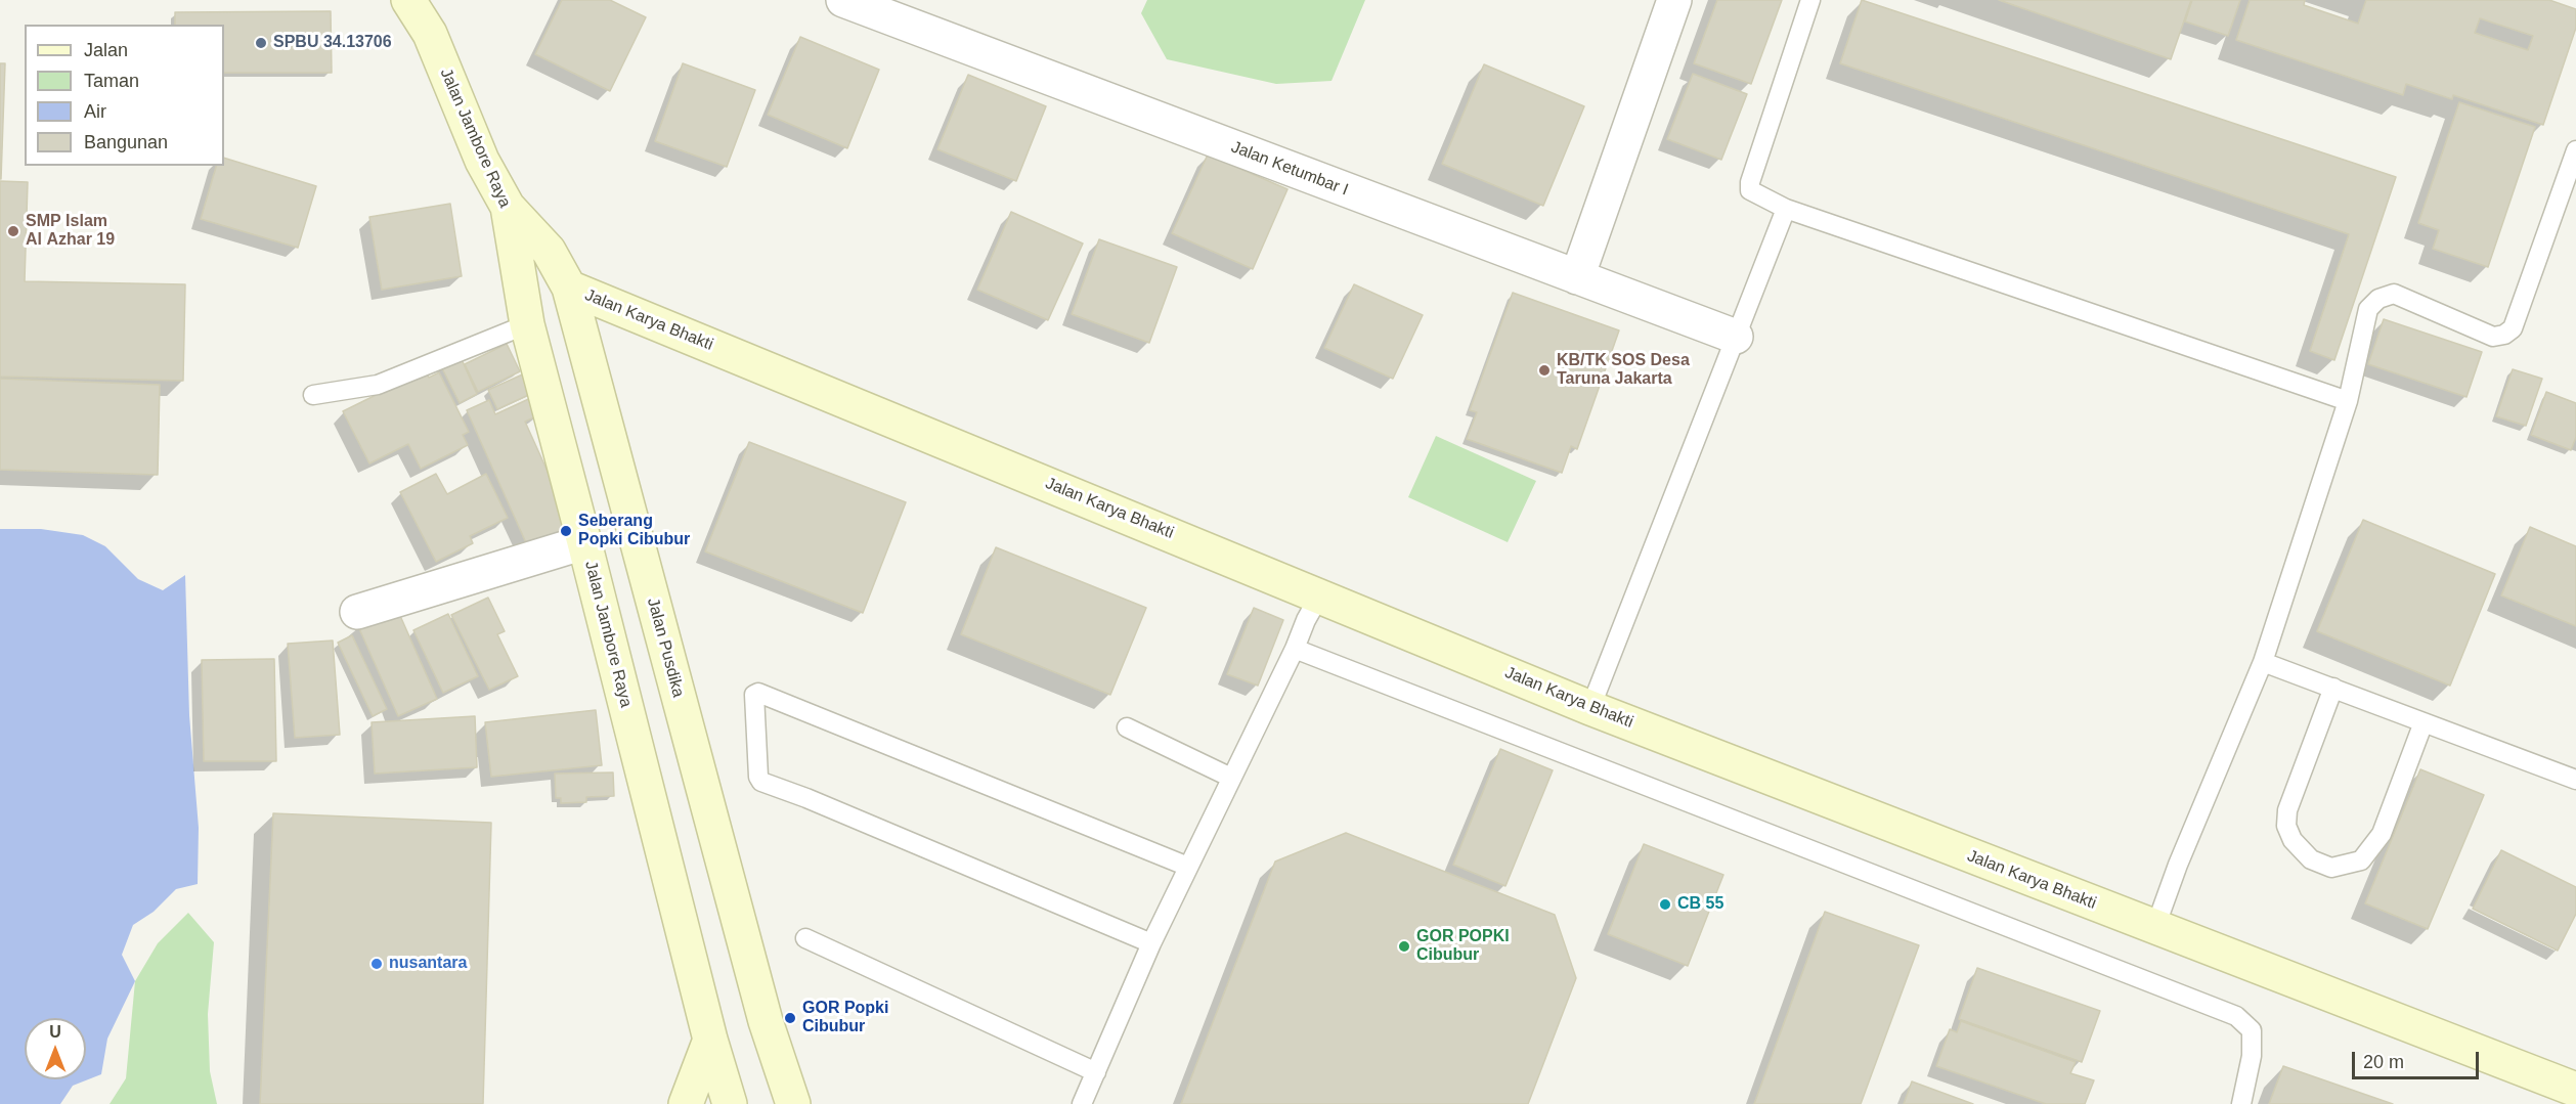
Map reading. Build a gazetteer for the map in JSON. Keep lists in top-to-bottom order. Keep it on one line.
{"streets":{"street":["Jalan Jambore Raya","Jalan Ketumbar I","Jalan Karya Bhakti","Jalan Pusdika"]},"crossings":[["Jalan Jambore Raya","Jalan Pusdika"],["Jalan Karya Bhakti","Jalan Pusdika"]],"places":["SPBU 34.13706","SMP Islam Al Azhar 19","KB/TK SOS Desa Taruna Jakarta","Seberang Popki Cibubur","CB 55","GOR POPKI Cibubur","nusantara","GOR Popki Cibubur"],"legend":["Jalan","Taman","Air","Bangunan"],"scale_bar":"20 m","north":"top"}
